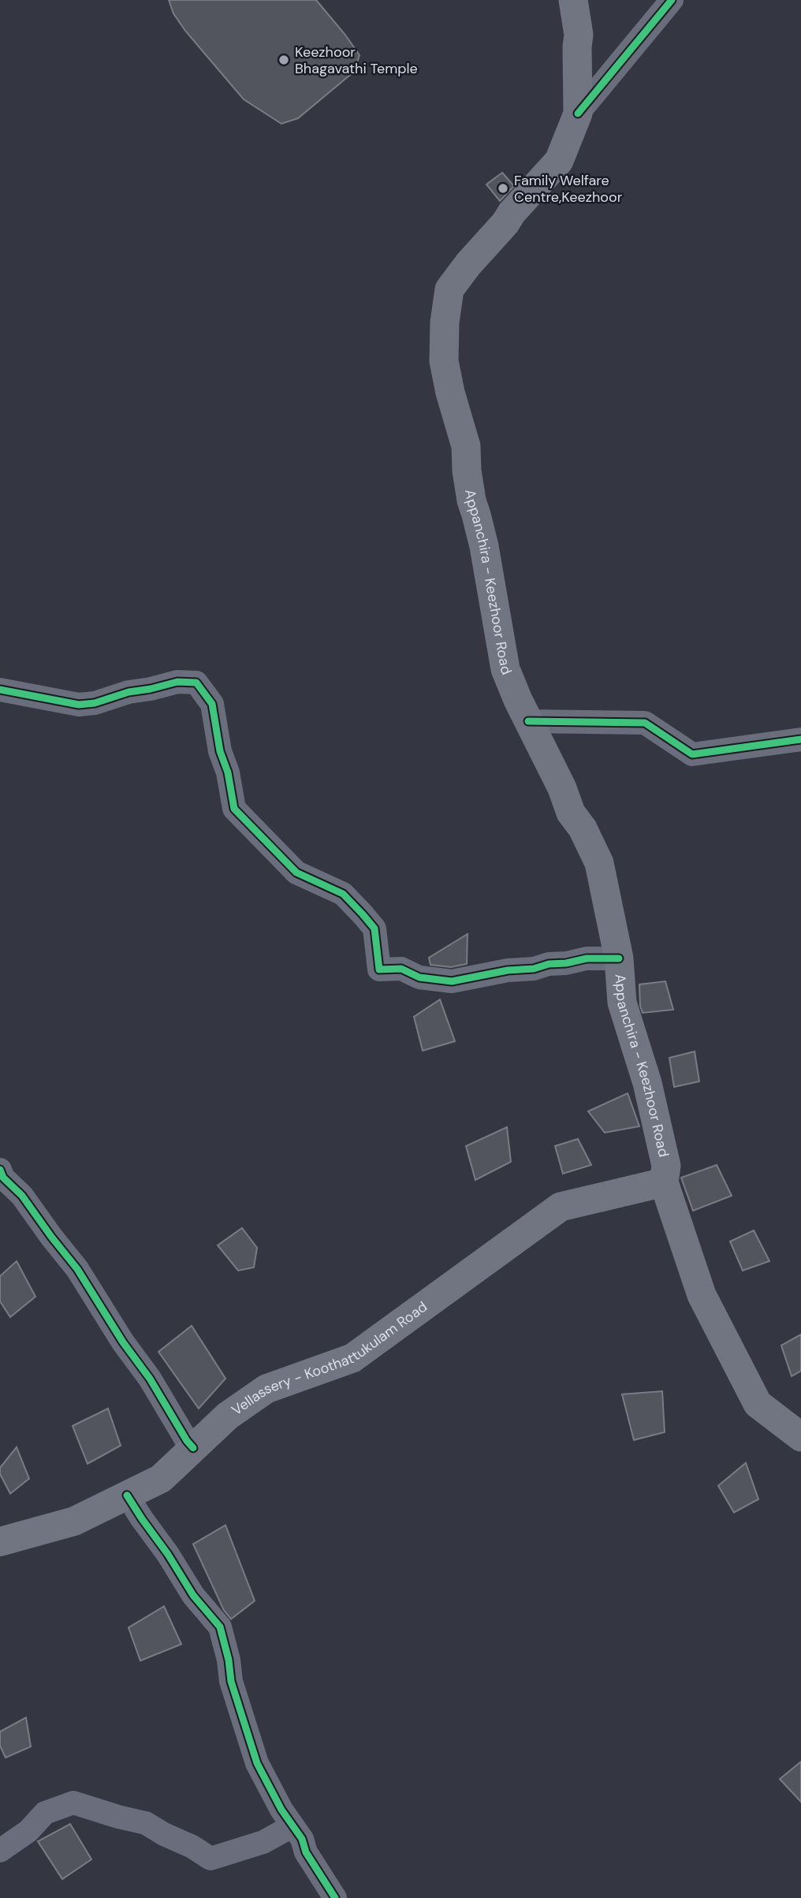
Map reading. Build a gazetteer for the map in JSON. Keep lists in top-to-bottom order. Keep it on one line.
{"streets":{"main road":["Appanchira - Keezhoor Road","Vellassery - Koothattukulam Road"]},"crossings":[["Appanchira - Keezhoor Road","Vellassery - Koothattukulam Road"]],"places":["Keezhoor Bhagavathi Temple","Family Welfare Centre,Keezhoor"]}
